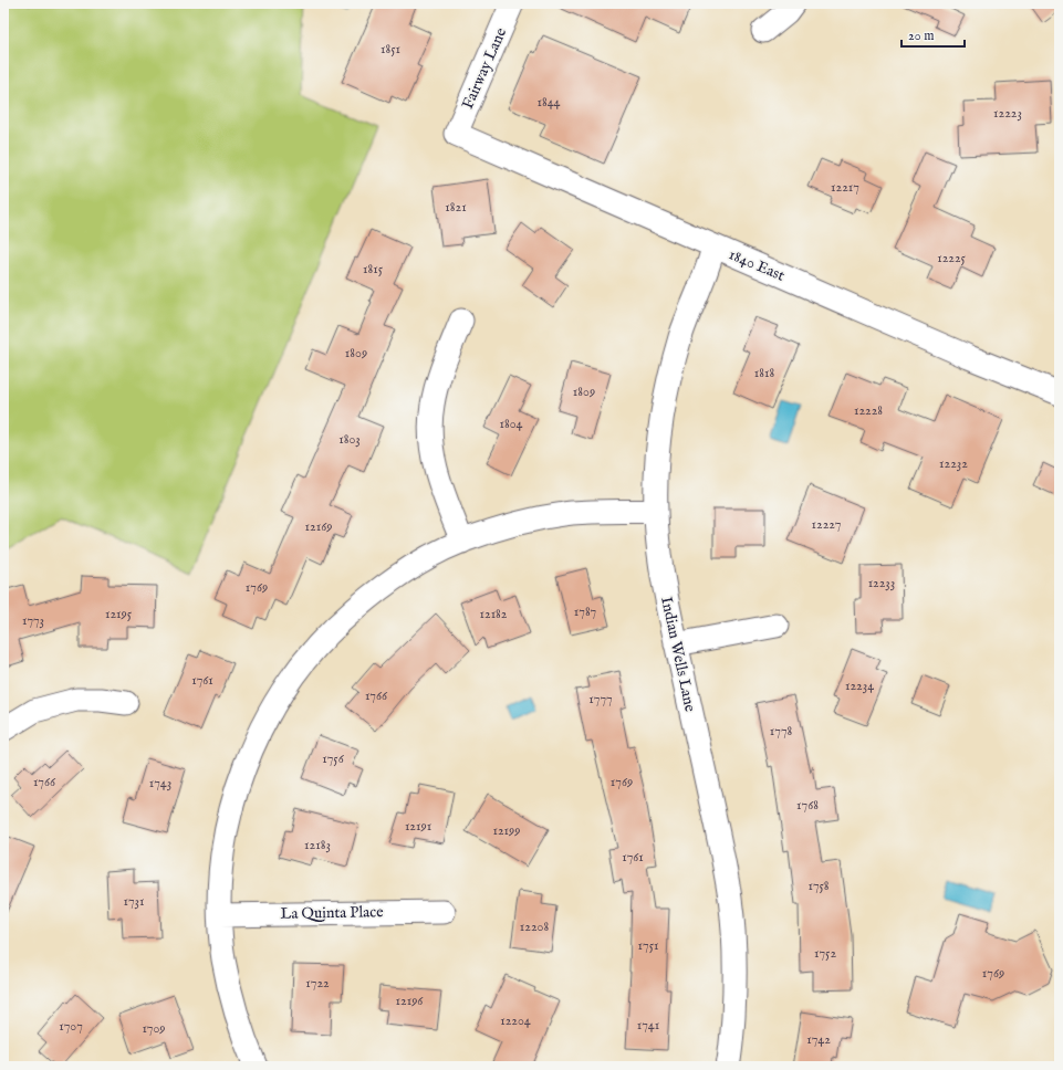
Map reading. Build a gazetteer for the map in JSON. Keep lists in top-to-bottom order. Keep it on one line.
{"streets":{"street":["Fairway Lane","1840 East","Indian Wells Lane","La Quinta Place"]},"crossings":[["Fairway Lane","1840 East"],["1840 East","Indian Wells Lane"]],"house_numbers":["1851","1844","12223","12217","1821","12225","1815","1809","1818","1809","12228","1804","1803","12232","12227","12169","12233","1769","1787","12195","12182","1773","1761","12234","1766","1777","1778","1756","1766","1769","1743","1768","12191","12199","12183","1761","1758","1731","12208","1751","1752","1769","1722","12196","12204","1741","1707","1709","1742"],"scale_bar":"20 m"}
